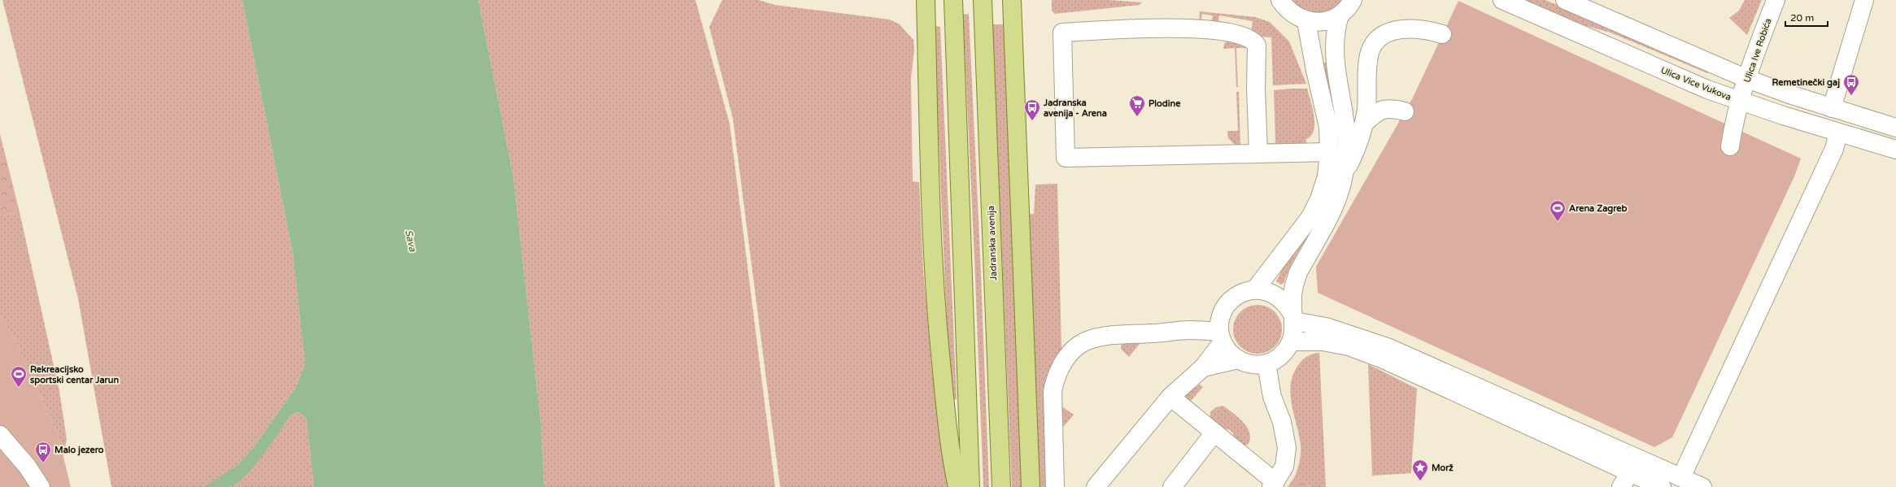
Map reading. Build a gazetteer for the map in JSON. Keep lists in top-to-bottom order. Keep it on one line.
{"streets":{"main road":["Jadranska avenija"],"street":["Ulica Ive Robića","Ulica Vice Vukova"]},"crossings":[["Ulica Ive Robića","Ulica Vice Vukova"]],"water":["Sava"],"places":{"bus stop":["Remetinečki gaj","Jadranska avenija - Arena","Malo jezero"],"supermarket":["Plodine"],"sports":["Arena Zagreb","Rekreacijsko sportski centar Jarun"],"place":["Morž"]},"scale_bar":"20 m"}
